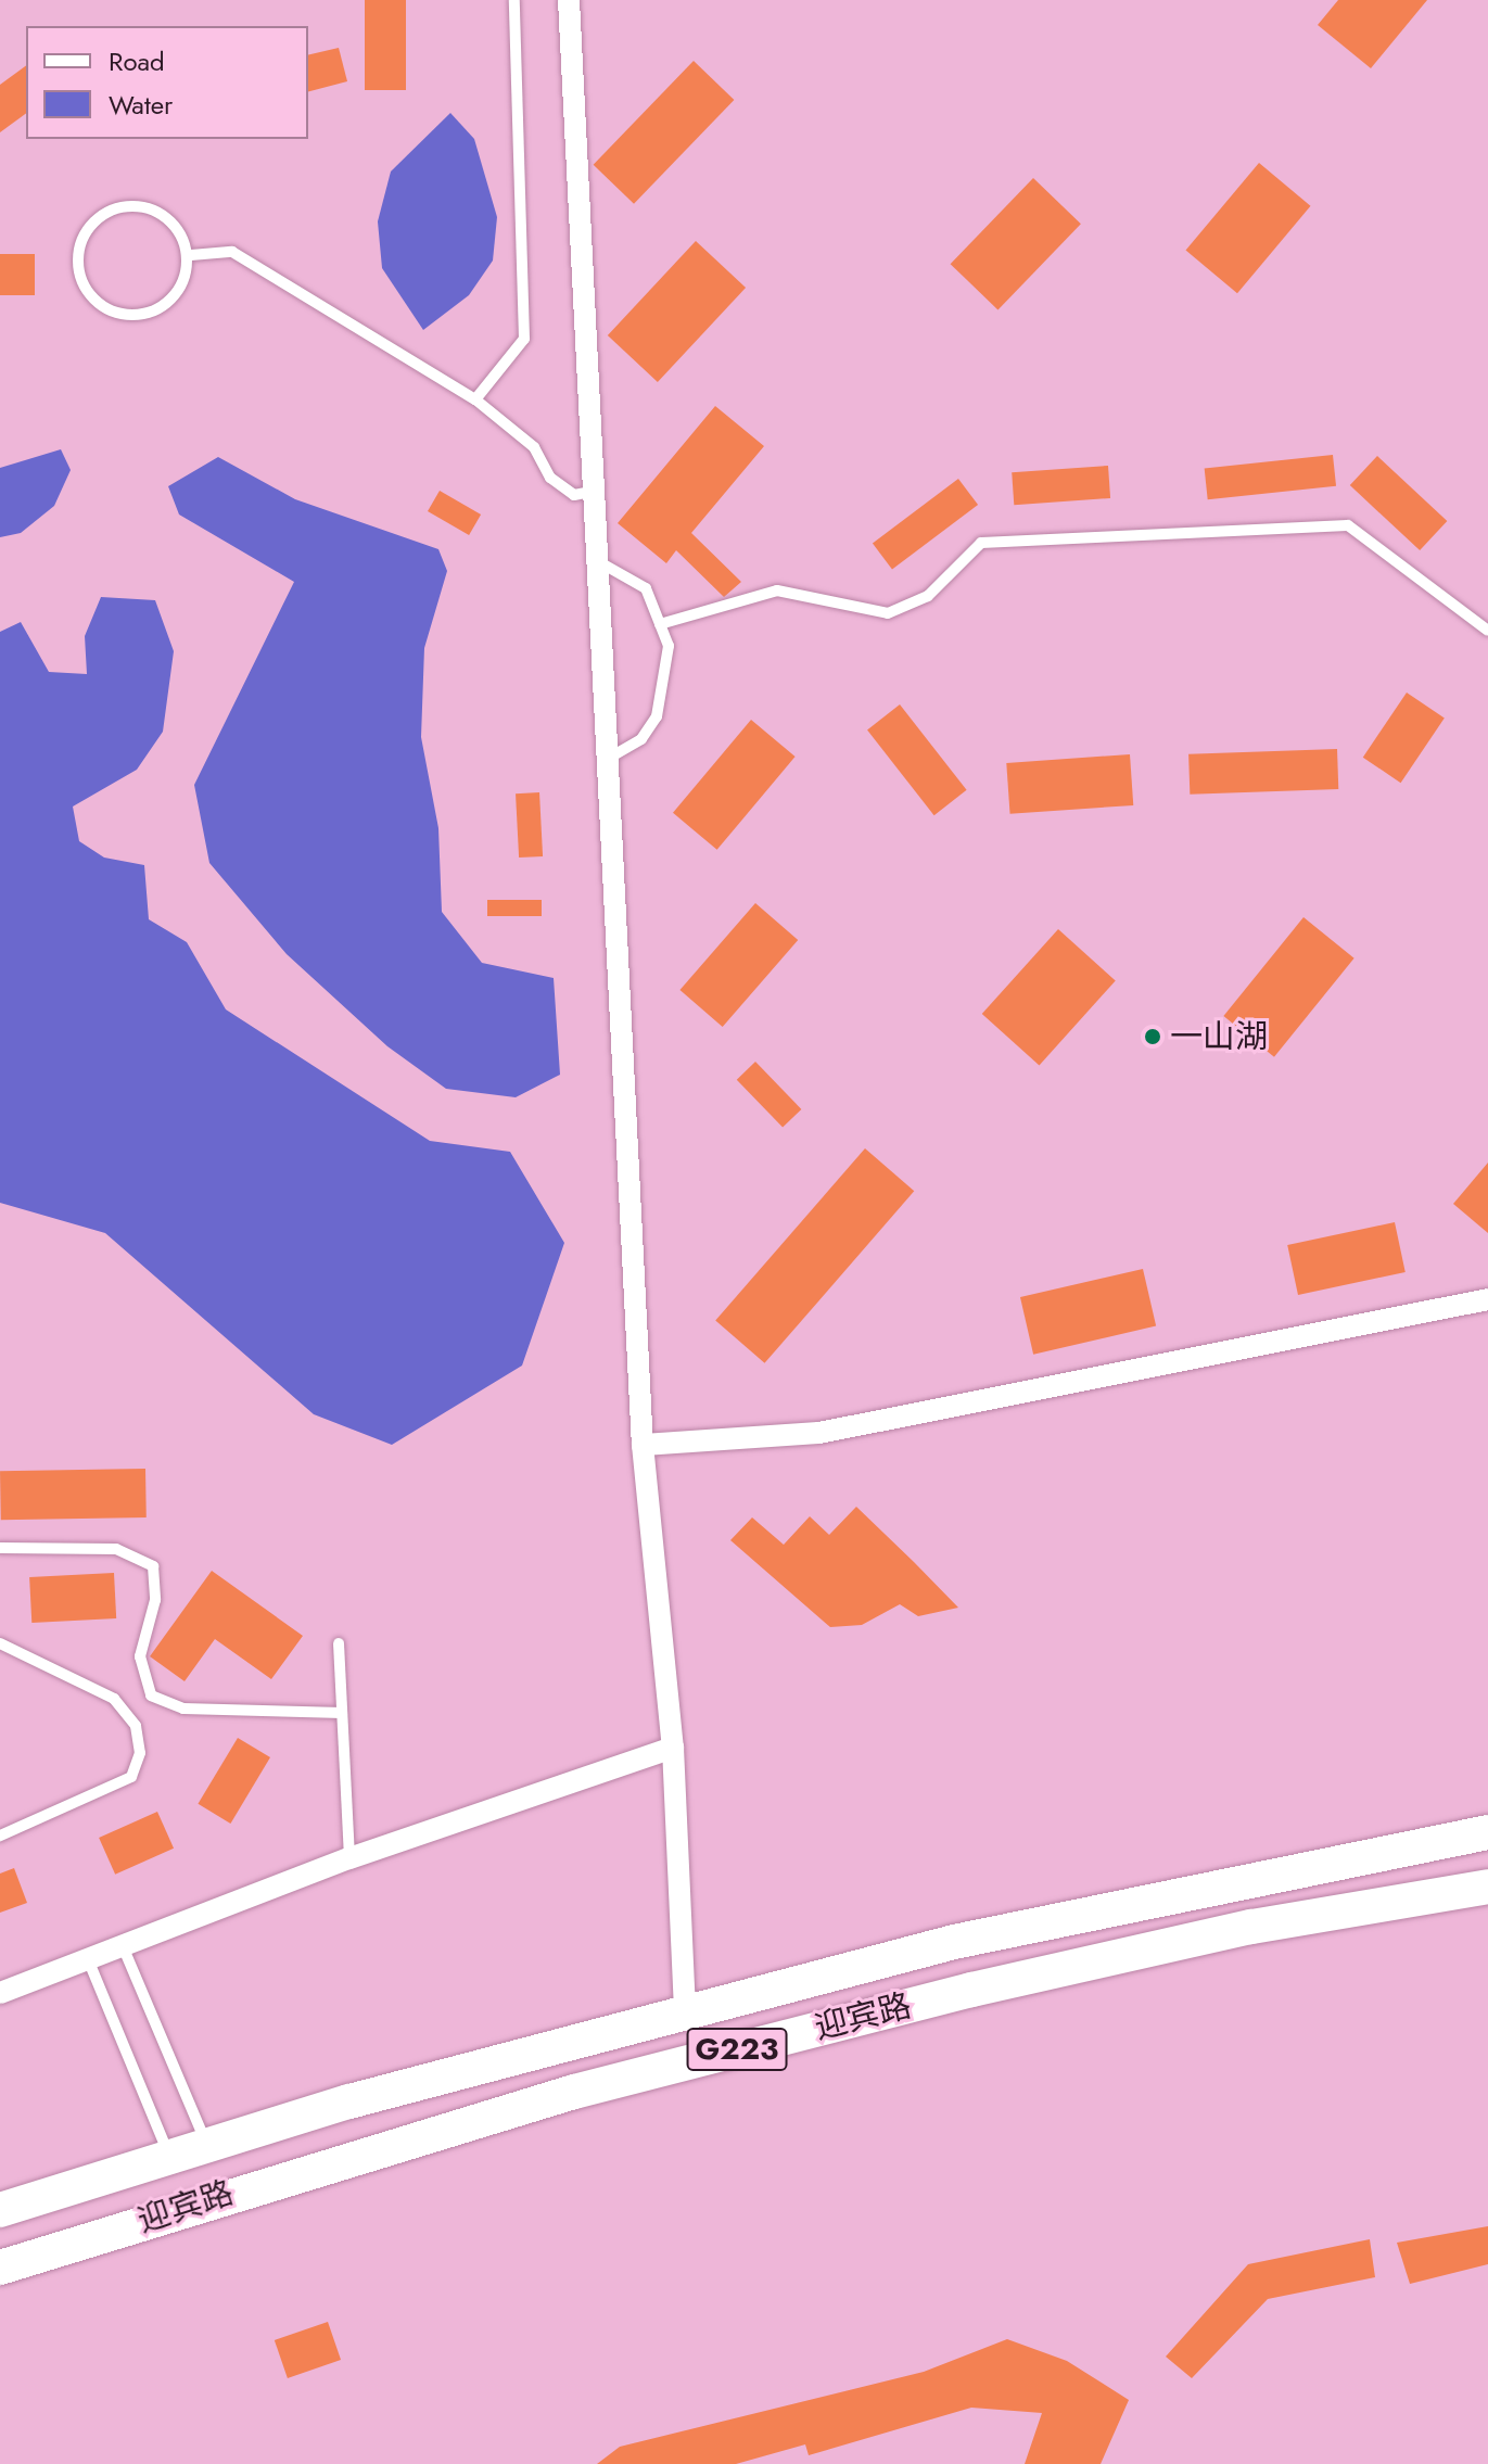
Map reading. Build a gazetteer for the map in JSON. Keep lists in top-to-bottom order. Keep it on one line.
{"streets":{"highway":["迎宾路","G223"]},"places":["一山湖"],"legend":["Road","Water"]}
